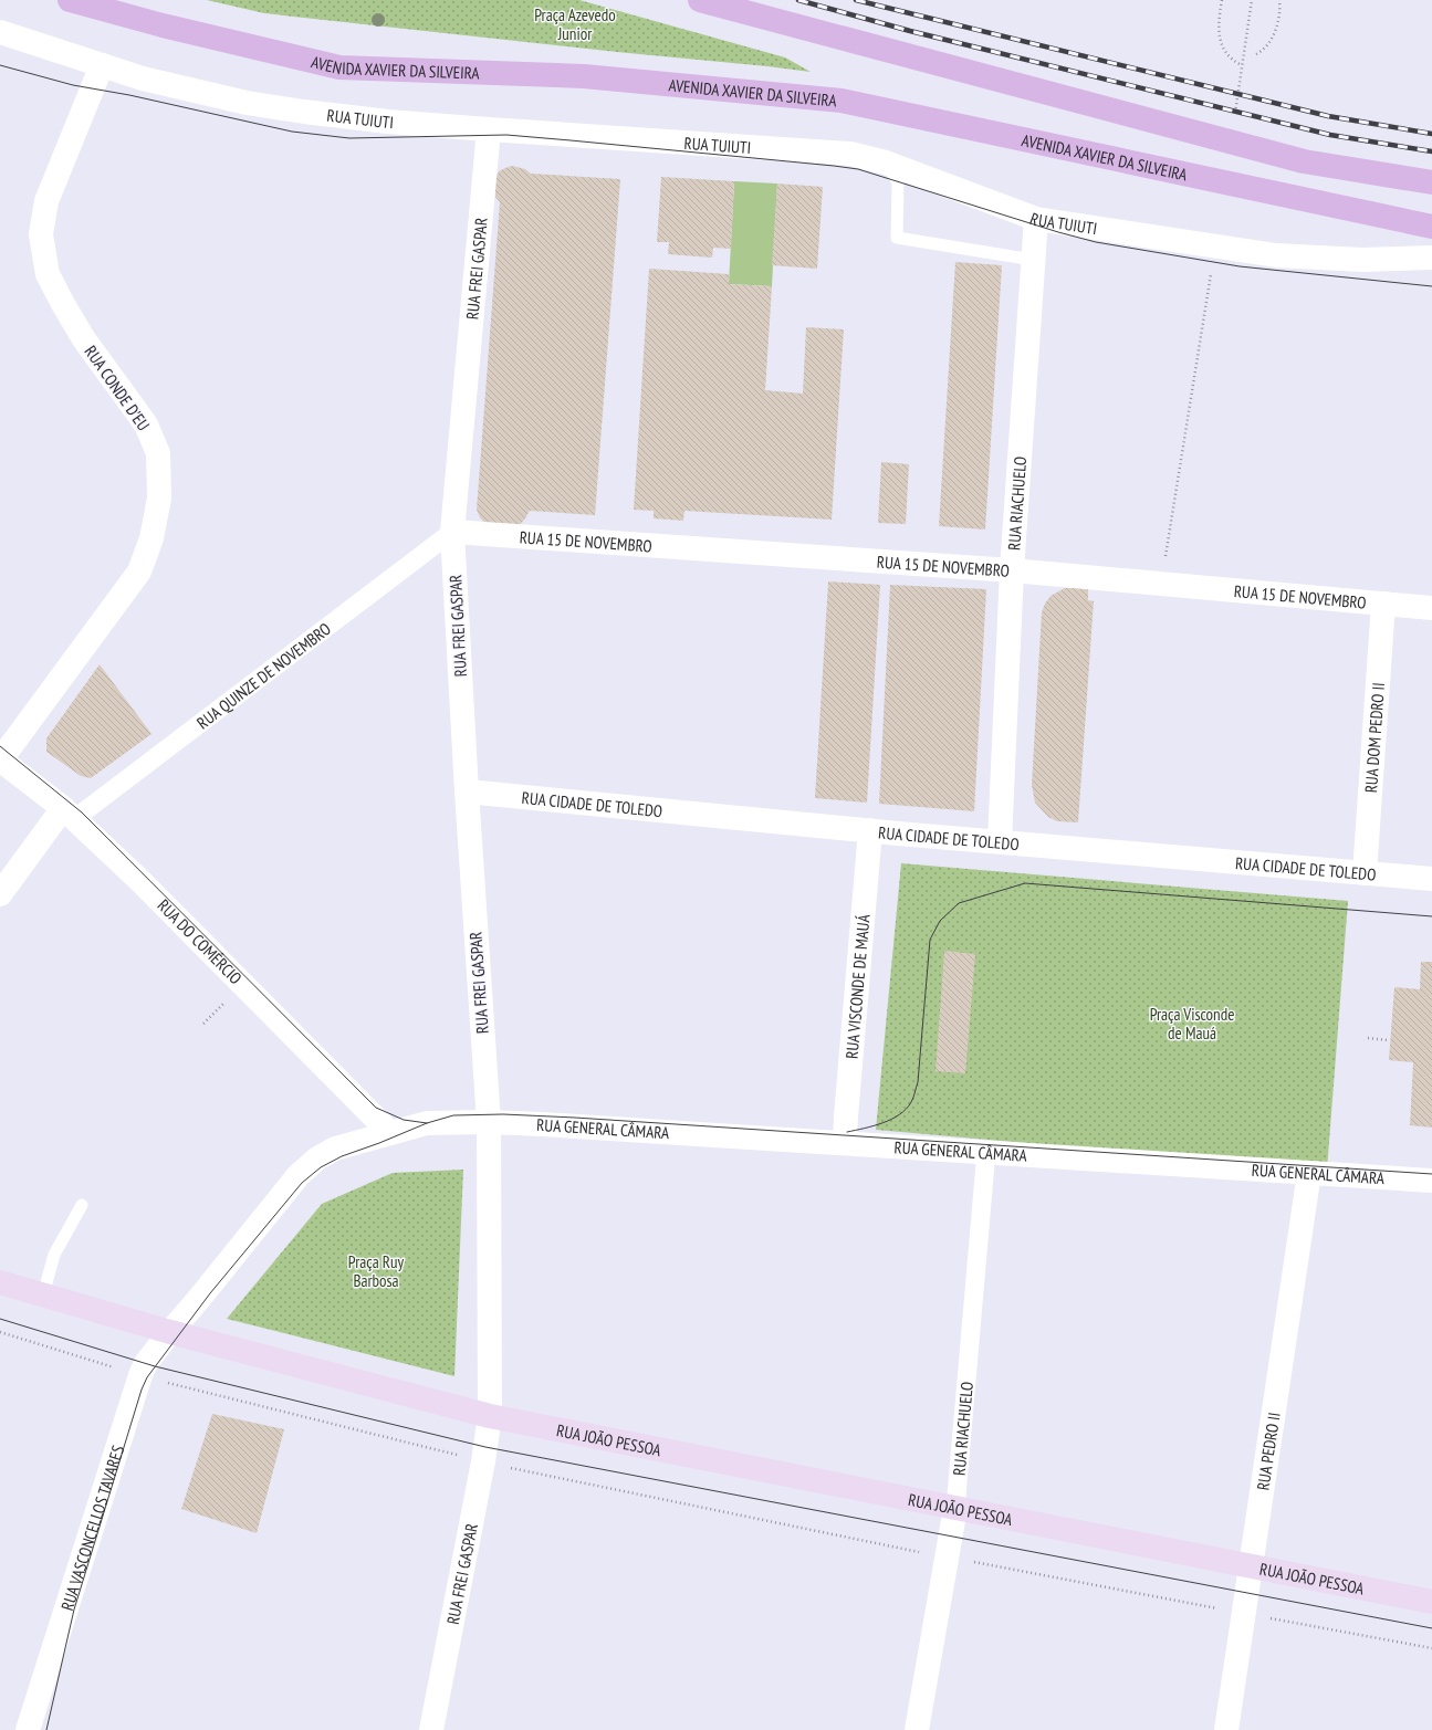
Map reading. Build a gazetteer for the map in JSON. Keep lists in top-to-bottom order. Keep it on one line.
{"streets":{"main road":["AVENIDA XAVIER DA SILVEIRA","RUA JOÃO PESSOA"],"street":["RUA TUIUTI","RUA FREI GASPAR","RUA CONDE D'EU","RUA RIACHUELO","RUA 15 DE NOVEMBRO","RUA QUINZE DE NOVEMBRO","RUA DOM PEDRO II","RUA CIDADE DE TOLEDO","RUA DO COMÉRCIO","RUA VISCONDE DE MAUÁ","RUA GENERAL CÂMARA","RUA PEDRO II","RUA VASCONCELLOS TAVARES"]},"crossings":[["RUA TUIUTI","RUA FREI GASPAR"],["RUA TUIUTI","RUA CONDE D'EU"],["RUA TUIUTI","RUA RIACHUELO"],["RUA FREI GASPAR","RUA 15 DE NOVEMBRO"],["RUA FREI GASPAR","RUA QUINZE DE NOVEMBRO"],["RUA FREI GASPAR","RUA CIDADE DE TOLEDO"],["RUA FREI GASPAR","RUA GENERAL CÂMARA"],["RUA FREI GASPAR","RUA JOÃO PESSOA"],["RUA CONDE D'EU","RUA DO COMÉRCIO"],["RUA RIACHUELO","RUA 15 DE NOVEMBRO"],["RUA RIACHUELO","RUA CIDADE DE TOLEDO"],["RUA RIACHUELO","RUA GENERAL CÂMARA"],["RUA RIACHUELO","RUA JOÃO PESSOA"],["RUA 15 DE NOVEMBRO","RUA QUINZE DE NOVEMBRO"],["RUA 15 DE NOVEMBRO","RUA DOM PEDRO II"],["RUA QUINZE DE NOVEMBRO","RUA DO COMÉRCIO"],["RUA DOM PEDRO II","RUA CIDADE DE TOLEDO"],["RUA CIDADE DE TOLEDO","RUA VISCONDE DE MAUÁ"],["RUA VISCONDE DE MAUÁ","RUA GENERAL CÂMARA"],["RUA GENERAL CÂMARA","RUA PEDRO II"],["RUA JOÃO PESSOA","RUA PEDRO II"]],"parks":["Praça Azevedo Junior","Praça Visconde de Mauá","Praça Ruy Barbosa"]}
